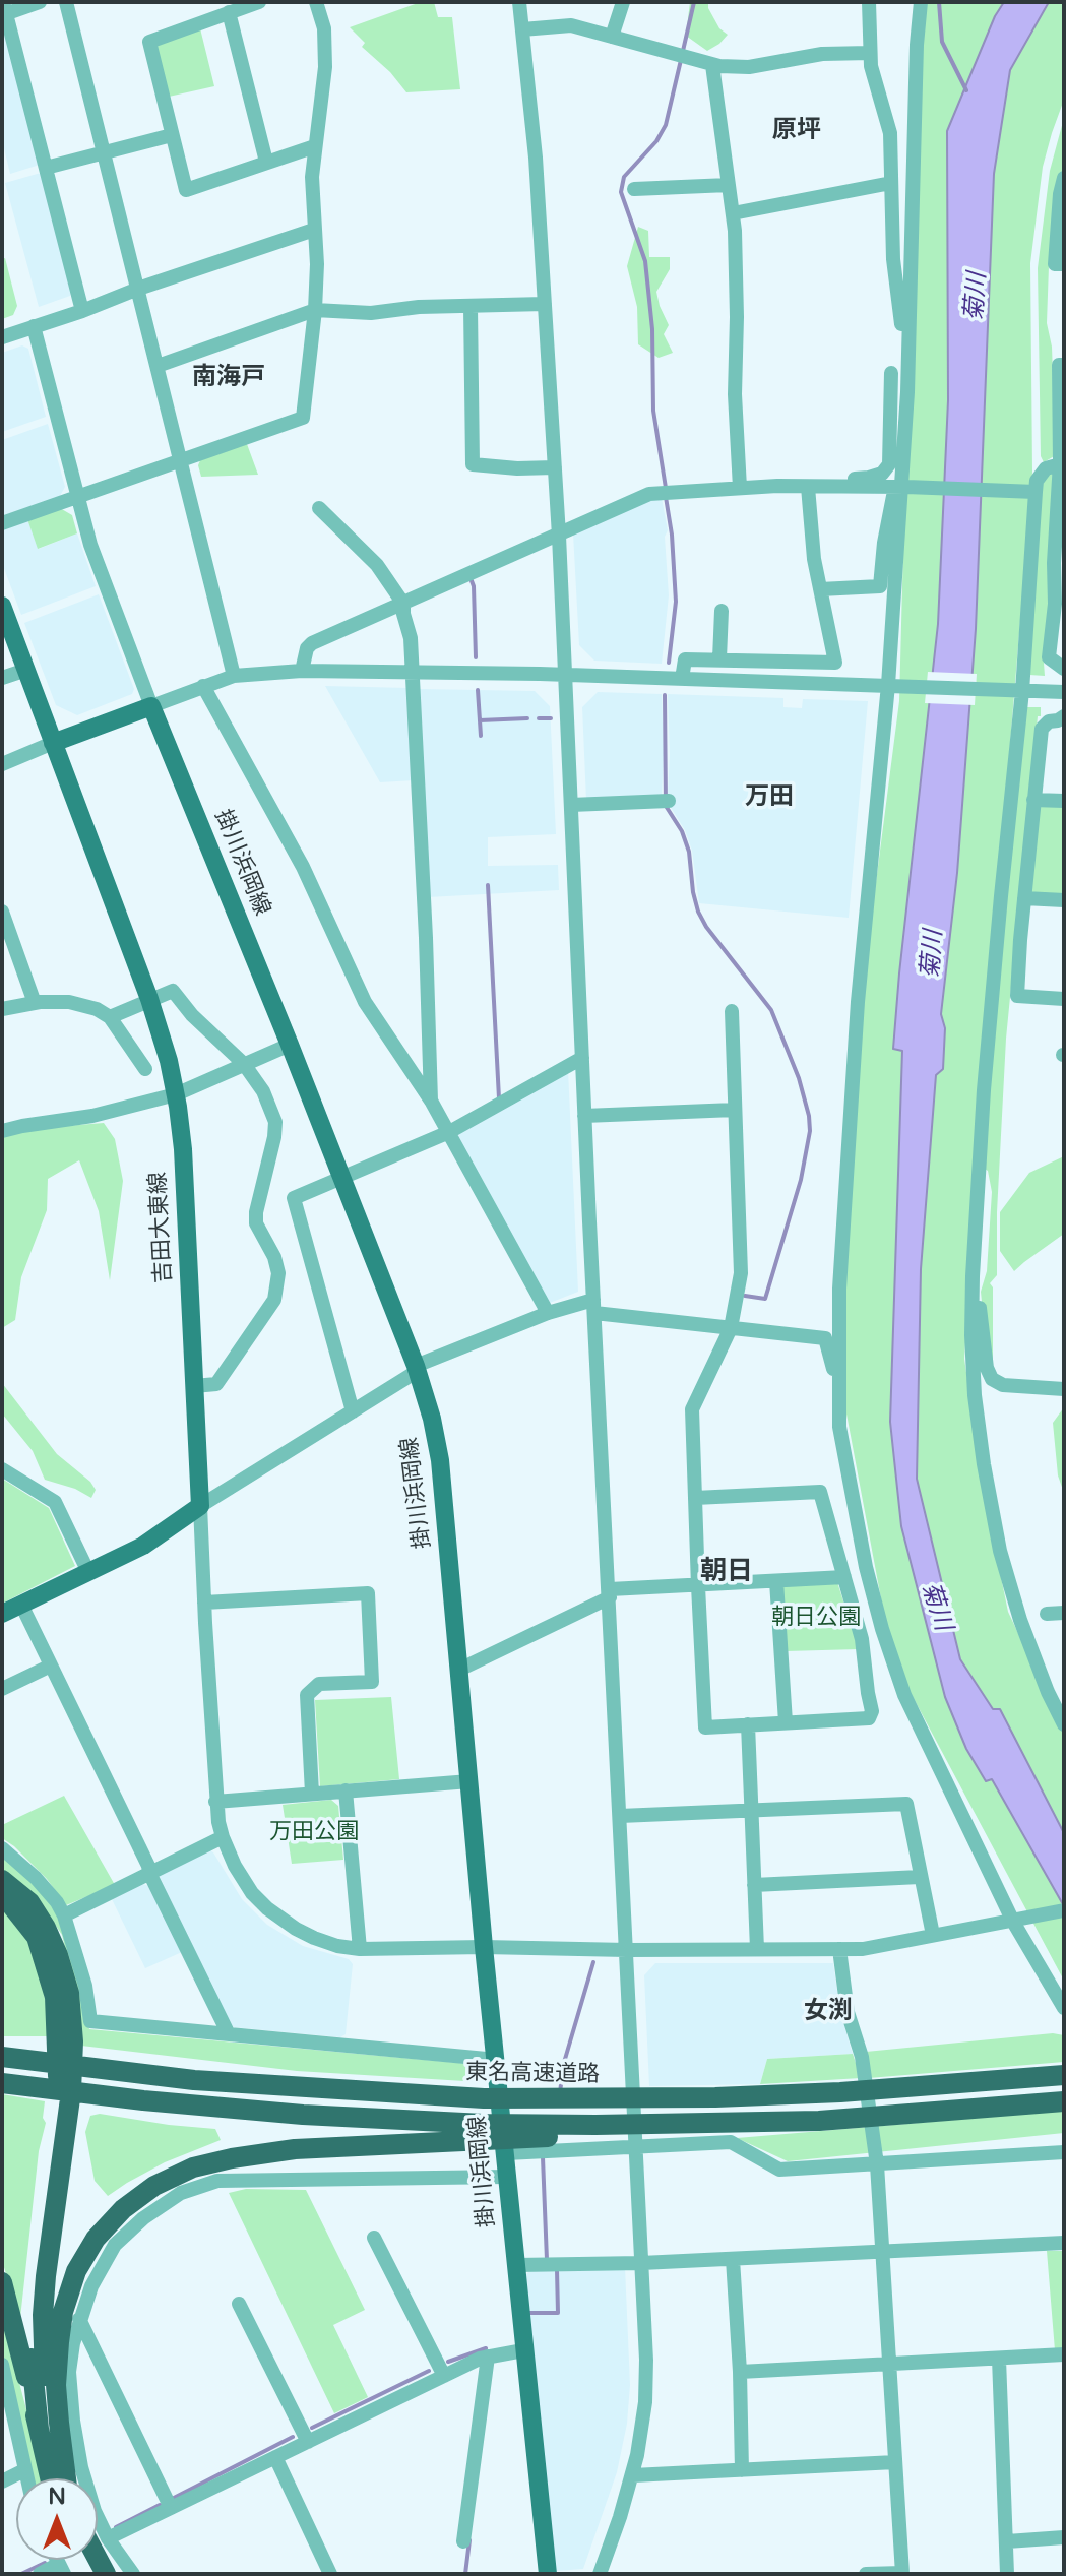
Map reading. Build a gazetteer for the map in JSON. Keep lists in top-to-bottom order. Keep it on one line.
{"streets":{"highway":["東名高速道路"],"main road":["掛川浜岡線","吉田大東線"]},"districts":["原坪","南海戸","万田","朝日","女渕"],"water":["菊川"],"parks":["朝日公園","万田公園"],"north":"top"}
